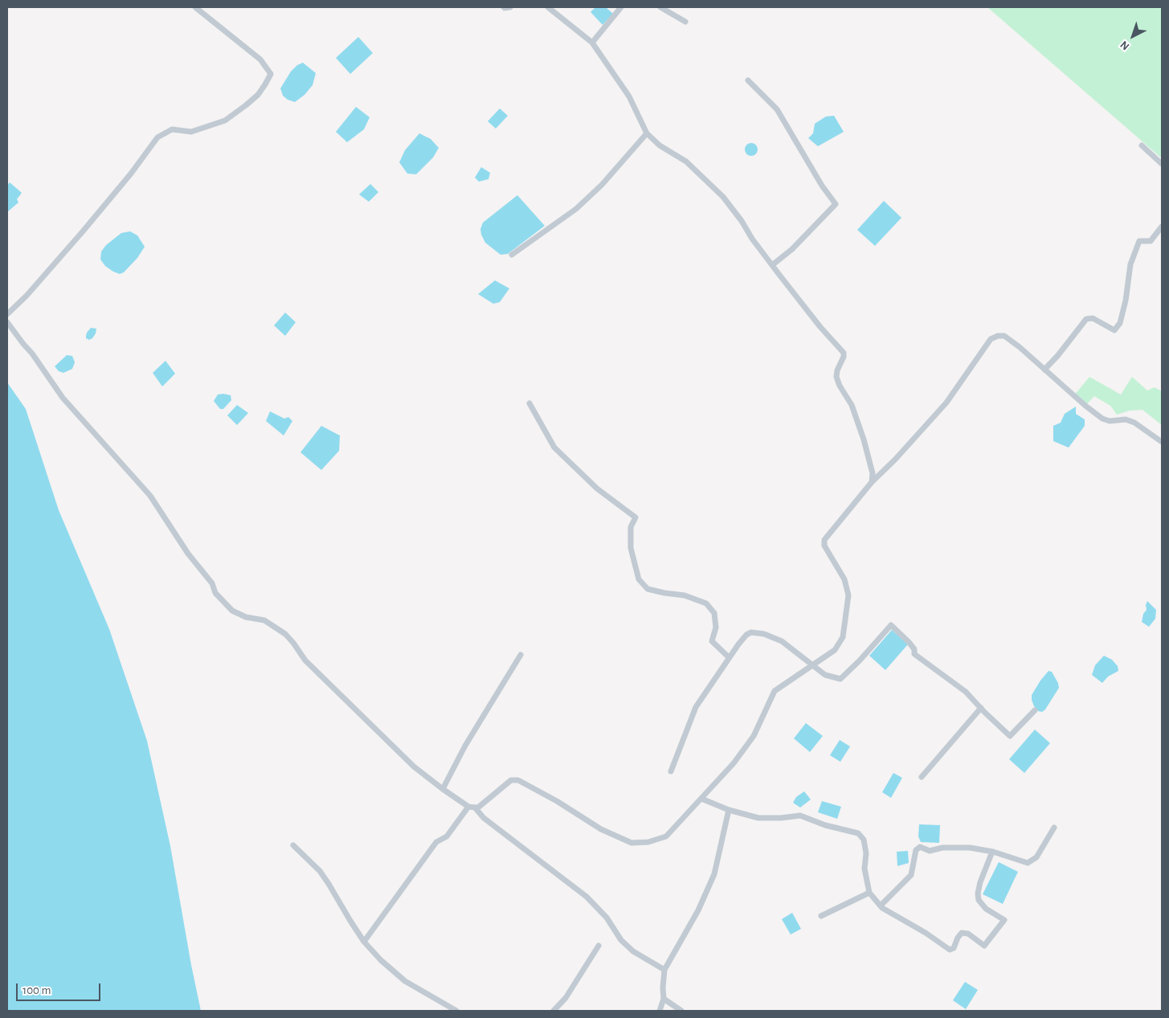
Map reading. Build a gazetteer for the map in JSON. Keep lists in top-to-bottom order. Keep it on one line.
{"scale_bar":"100 m","north":"bottom left"}
